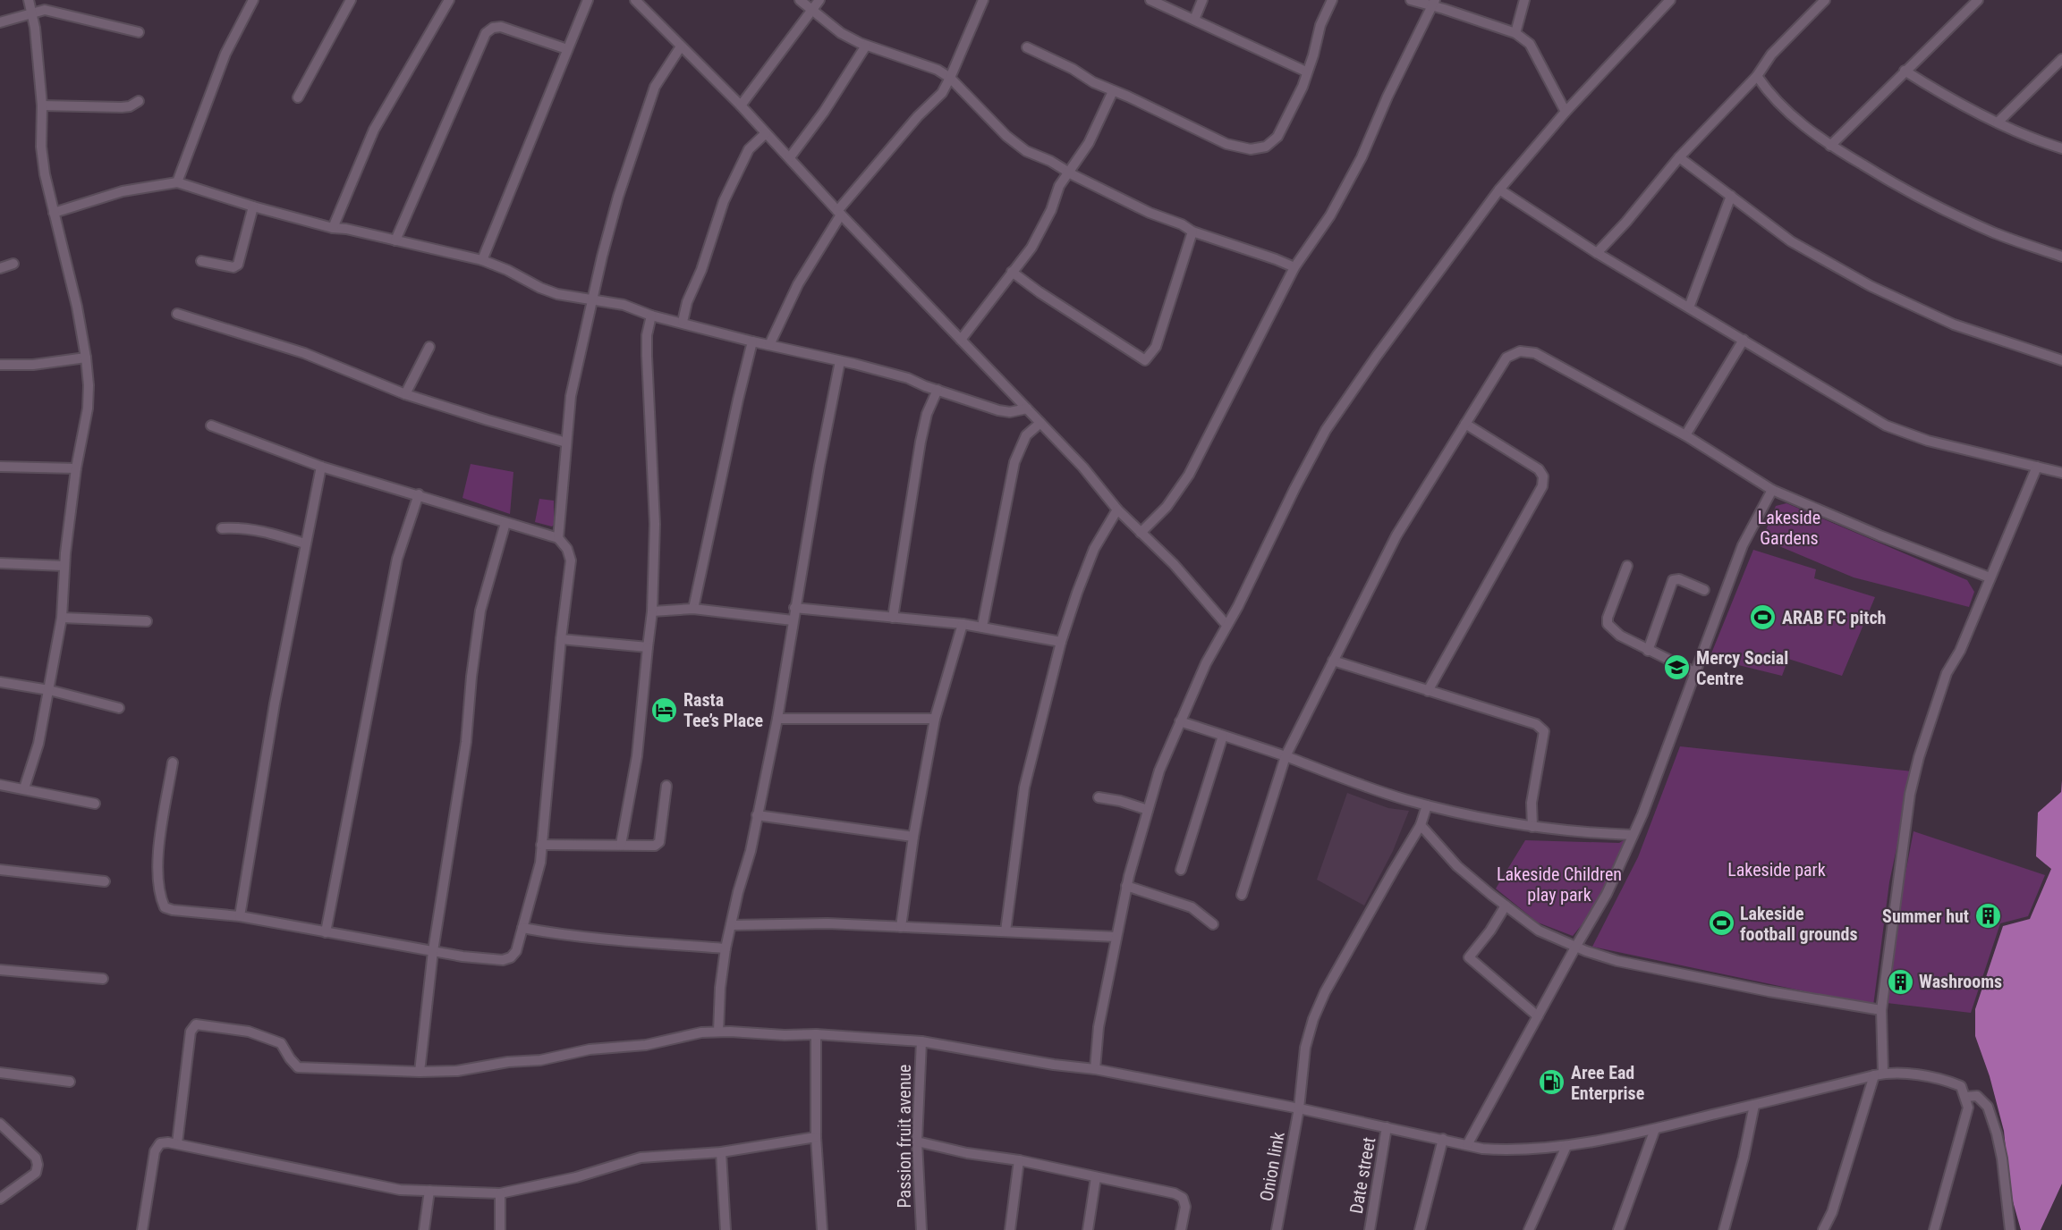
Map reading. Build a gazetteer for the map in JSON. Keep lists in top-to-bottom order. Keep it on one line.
{"streets":{"street":["Passion fruit avenue","Onion link","Date street"]},"parks":["Lakeside Gardens","Lakeside park","Lakeside Children play park"],"places":{"sports":["ARAB FC pitch","Lakeside football grounds"],"school or university":["Mercy Social Centre"],"hotel":["Rasta Tee’s Place"],"building":["Summer hut","Washrooms"],"fuel station":["Aree Ead Enterprise"]}}
